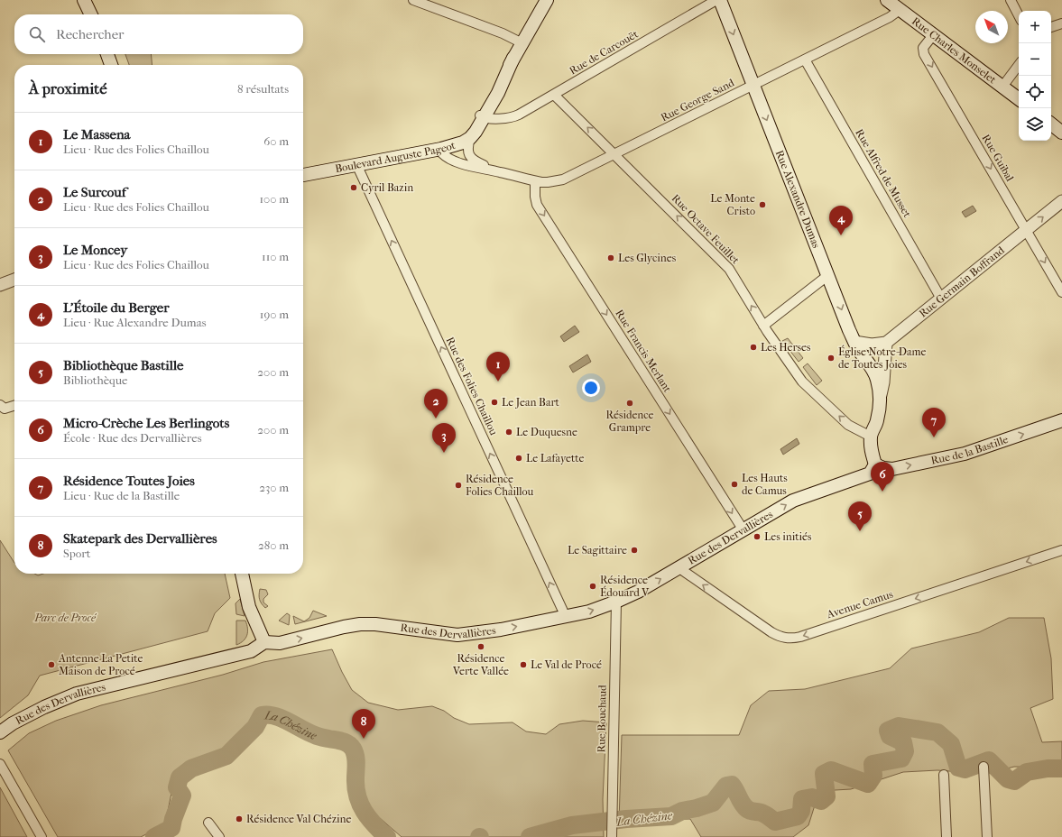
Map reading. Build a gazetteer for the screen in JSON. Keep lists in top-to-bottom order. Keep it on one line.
{"streets":{"main road":["Rue Charles Monselet","Boulevard Auguste Pageot","Rue Alexandre Dumas","Rue de la Bastille","Rue des Dervallières"],"street":["Rue de Carcouët","Rue George Sand","Rue Guibal","Rue Alfred de Musset","Rue Octave Feuillet","Rue Germain Boffrand","Rue Francis Merlant","Rue des Folies Chaillou","Avenue Camus","Rue Bouchaud"]},"crossings":[["Rue Charles Monselet","Rue George Sand"],["Rue Charles Monselet","Rue Guibal"],["Rue de Carcouët","Rue Octave Feuillet"],["Rue George Sand","Boulevard Auguste Pageot"],["Rue George Sand","Rue Alfred de Musset"],["Rue George Sand","Rue Alexandre Dumas"],["Rue George Sand","Rue Octave Feuillet"],["Rue George Sand","Rue Francis Merlant"],["Boulevard Auguste Pageot","Rue des Folies Chaillou"],["Rue Guibal","Rue Germain Boffrand"],["Rue Alfred de Musset","Rue Germain Boffrand"],["Rue Alexandre Dumas","Rue Octave Feuillet"],["Rue Alexandre Dumas","Rue Germain Boffrand"],["Rue Alexandre Dumas","Rue de la Bastille"],["Rue Alexandre Dumas","Rue des Dervallières"],["Rue Francis Merlant","Rue des Dervallières"],["Rue des Folies Chaillou","Rue des Dervallières"],["Rue de la Bastille","Rue des Dervallières"],["Rue des Dervallières","Avenue Camus"],["Rue des Dervallières","Rue Bouchaud"]],"one_way":["Rue Guibal","Rue Alexandre Dumas","Rue Octave Feuillet","Rue Francis Merlant","Rue des Folies Chaillou","Rue de la Bastille","Rue des Dervallières","Avenue Camus"],"water":["La Chézine"],"parks":["Parc de Procé"],"places":["Cyril Bazin","Le Monte Cristo","Les Glycines","Les Herses","Église Notre-Dame de Toutes Joies","Le Jean Bart","Résidence Grampre","Le Duquesne","Le Lafayette","Les Hauts de Camus","Résidence Folies Chaillou","Les initiés","Le Sagittaire","Résidence Édouard V","Résidence Verte Vallée","Antenne La Petite Maison de Procé","Le Val de Procé","Résidence Val Chézine"],"north":"top left","page":{"map_buttons":["+","−"],"search":"Rechercher","heading":["À proximité","8 résultats"],"list":[{"mark":"1","name":"Le Massena","note":"Lieu · Rue des Folies Chaillou","value":"60 m"},{"mark":"2","name":"Le Surcouf","note":"Lieu · Rue des Folies Chaillou","value":"100 m"},{"mark":"3","name":"Le Moncey","note":"Lieu · Rue des Folies Chaillou","value":"110 m"},{"mark":"4","name":"L'Étoile du Berger","note":"Lieu · Rue Alexandre Dumas","value":"190 m"},{"mark":"5","name":"Bibliothèque Bastille","note":"Bibliothèque","value":"200 m"},{"mark":"6","name":"Micro-Crèche Les Berlingots","note":"École · Rue des Dervallières","value":"200 m"},{"mark":"7","name":"Résidence Toutes Joies","note":"Lieu · Rue de la Bastille","value":"230 m"},{"mark":"8","name":"Skatepark des Dervallières","note":"Sport","value":"280 m"}],"pins":["4","1","2","7","3","6","5","8"]}}
